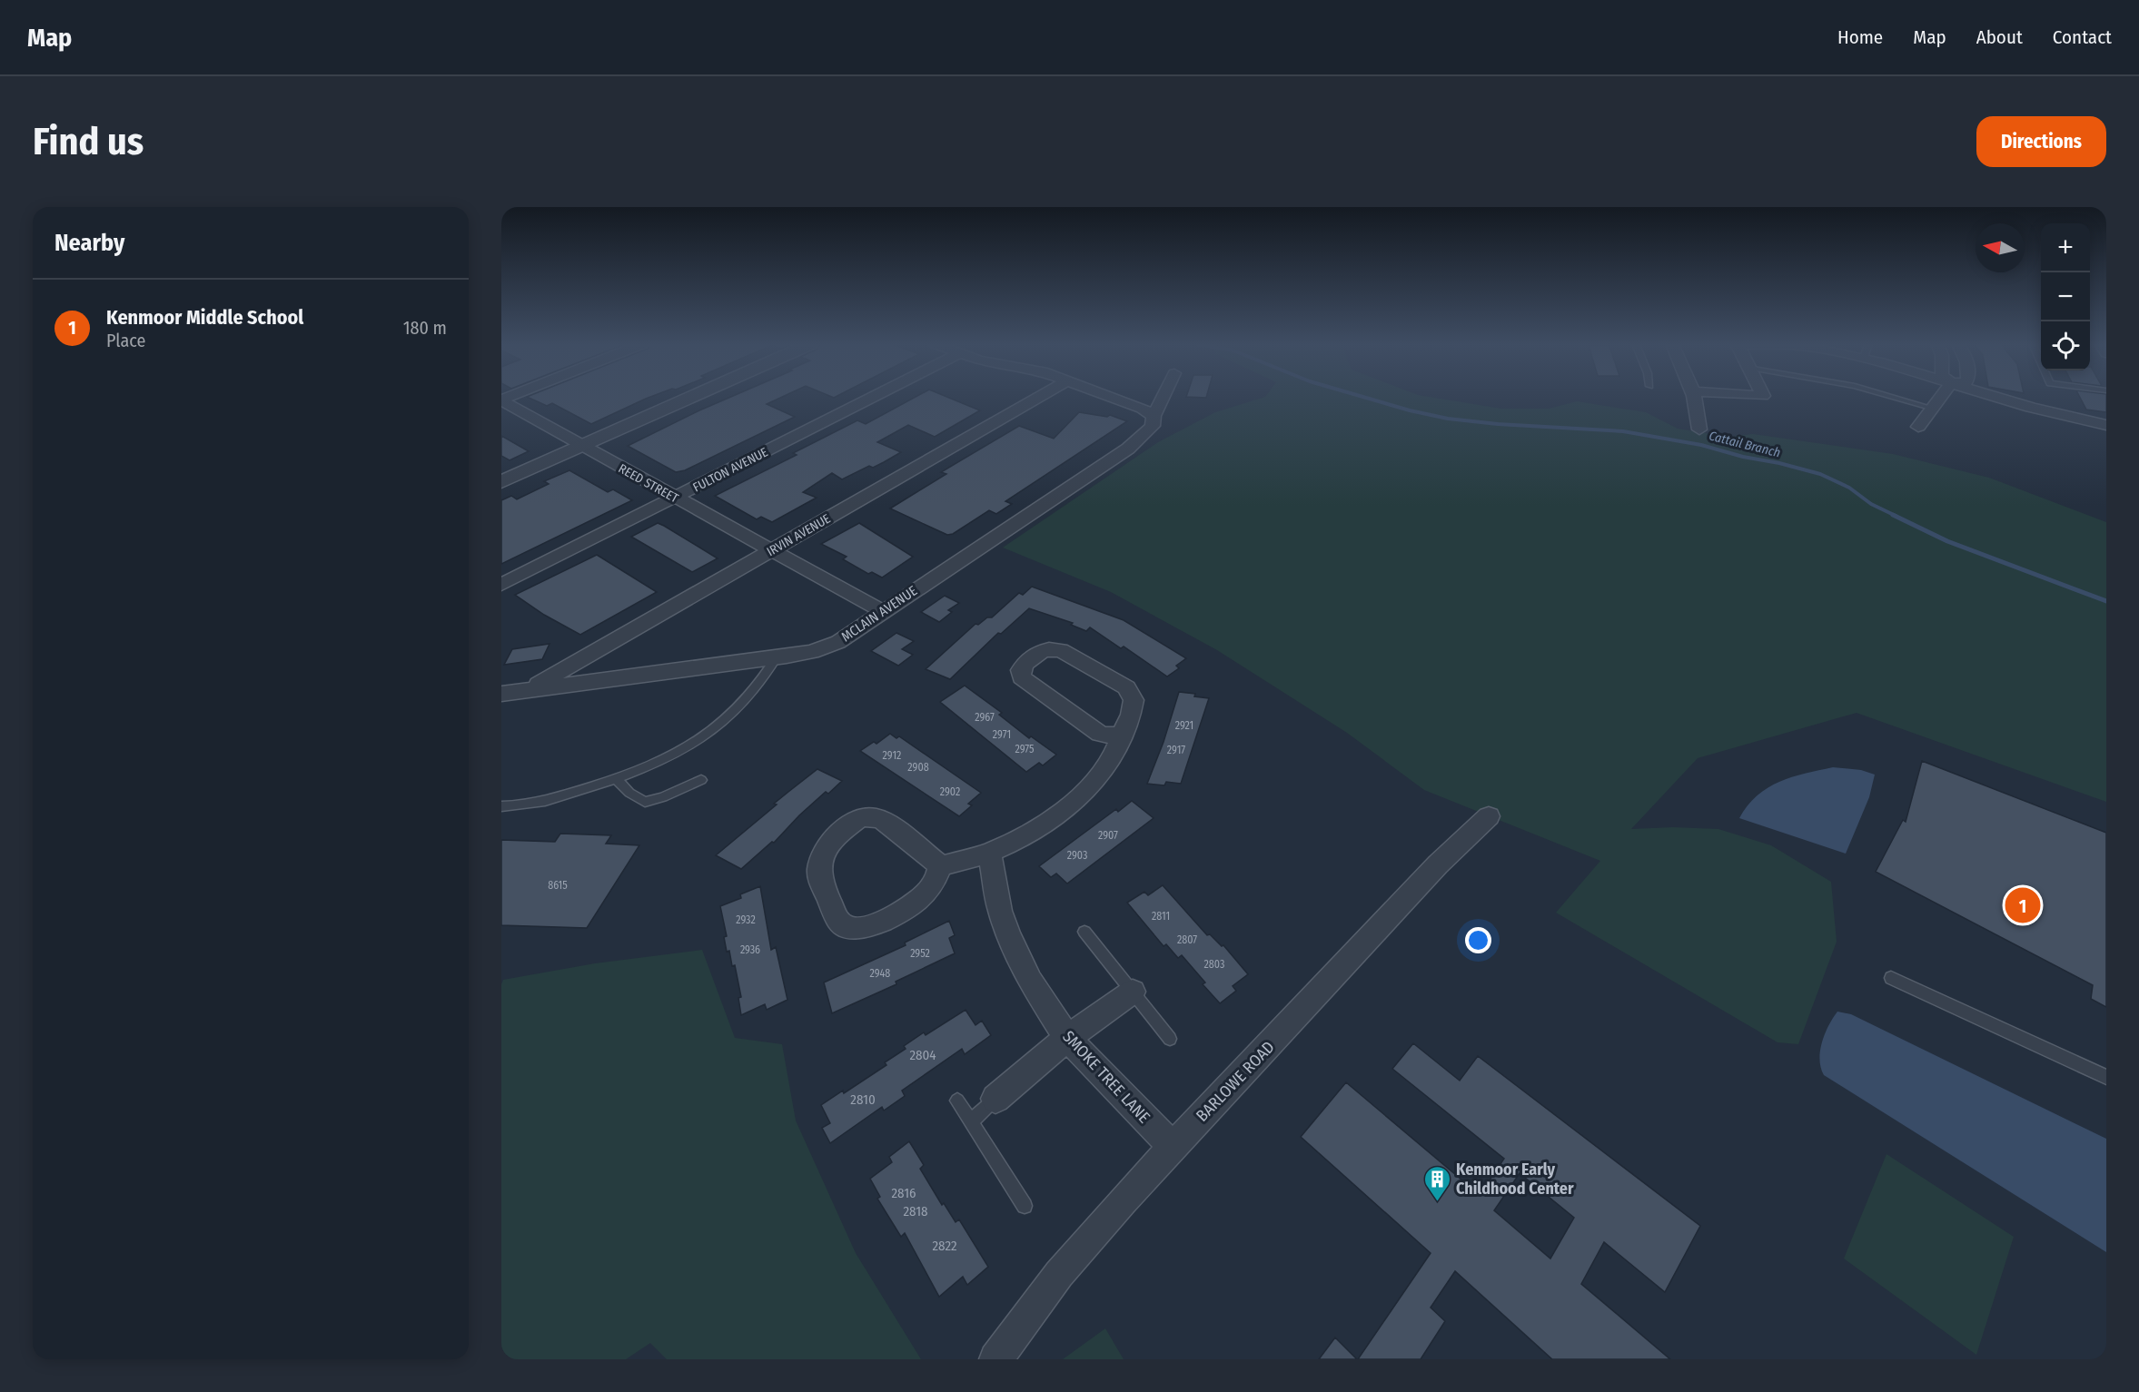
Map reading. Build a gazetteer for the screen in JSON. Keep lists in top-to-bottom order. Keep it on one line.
{"streets":{"street":["FULTON AVENUE","REED STREET","IRVIN AVENUE","MCLAIN AVENUE","SMOKE TREE LANE","BARLOWE ROAD"]},"crossings":[["FULTON AVENUE","REED STREET"],["REED STREET","IRVIN AVENUE"],["REED STREET","MCLAIN AVENUE"],["IRVIN AVENUE","MCLAIN AVENUE"],["SMOKE TREE LANE","BARLOWE ROAD"]],"water":["Cattail Branch"],"places":{"building":["Kenmoor Early Childhood Center"]},"house_numbers":["2967","2921","2971","2975","2917","2912","2908","2902","2907","2903","8615","2811","2932","2807","2936","2952","2803","2948","2804","2810","2816","2818","2822"],"north":"left","page":{"header":"Map","nav":["Home","Map","About","Contact"],"buttons":"Directions","title":"Find us","heading":"Nearby","map_buttons":["+","−"],"list":[{"mark":"1","name":"Kenmoor Middle School","note":"Place","value":"180 m"}],"pins":"1"}}
